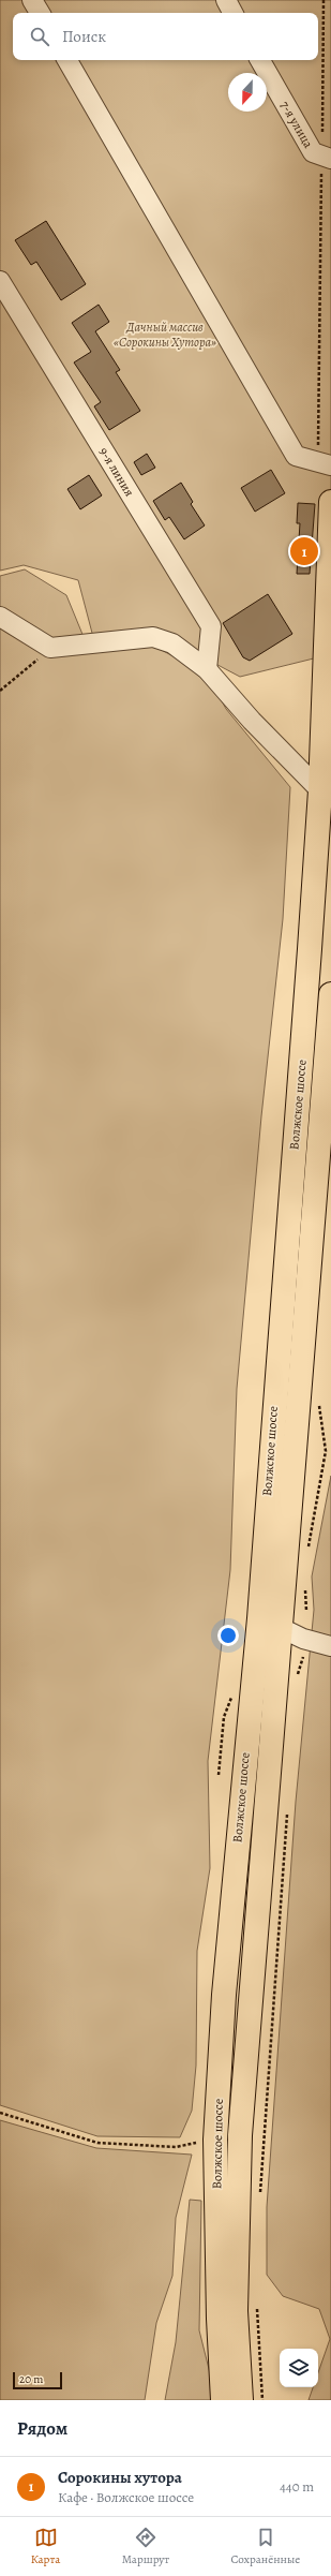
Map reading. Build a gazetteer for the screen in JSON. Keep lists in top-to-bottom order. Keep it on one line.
{"streets":{"main road":["Волжское шоссе"],"lane":["7-я улица","9-я линия"]},"parks":["Дачный массив «Сорокины Хутора»"],"scale_bar":"20 m","north":"bottom","page":{"search":"Поиск","pins":"1","scale":"20 m","heading":"Рядом","list":[{"mark":"1","name":"Сорокины хутора","note":"Кафе · Волжское шоссе","value":"440 m"}],"nav":["Карта","Маршрут","Сохранённые"]}}
